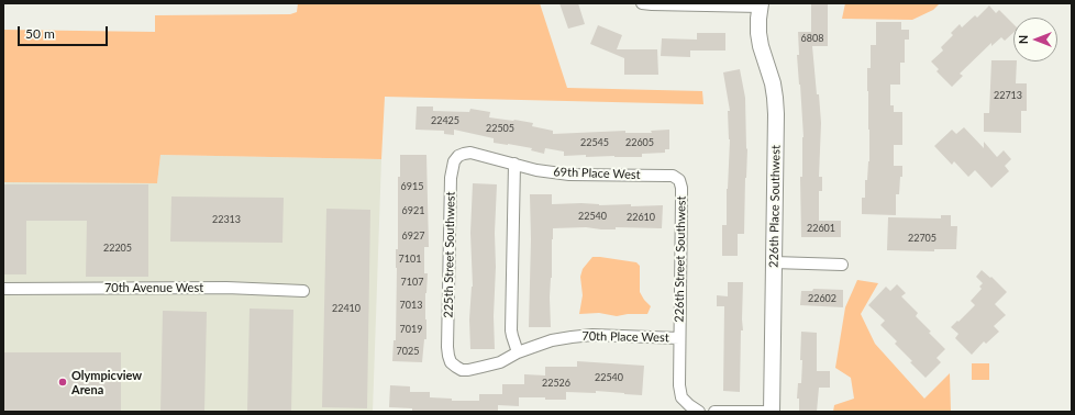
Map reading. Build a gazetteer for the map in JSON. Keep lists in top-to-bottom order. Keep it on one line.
{"streets":{"street":["69th Place West","226th Place Southwest","225th Street Southwest","226th Street Southwest","70th Avenue West","70th Place West"]},"crossings":[["69th Place West","225th Street Southwest"],["69th Place West","226th Street Southwest"],["225th Street Southwest","70th Place West"],["226th Street Southwest","70th Place West"]],"places":["Olympicview Arena"],"house_numbers":["6808","22713","22425","22505","22545","22605","6915","6921","22540","22610","22313","22601","6927","22705","22205","7101","7107","22602","7013","22410","7019","7025","22540","22526"],"scale_bar":"50 m","north":"left"}
